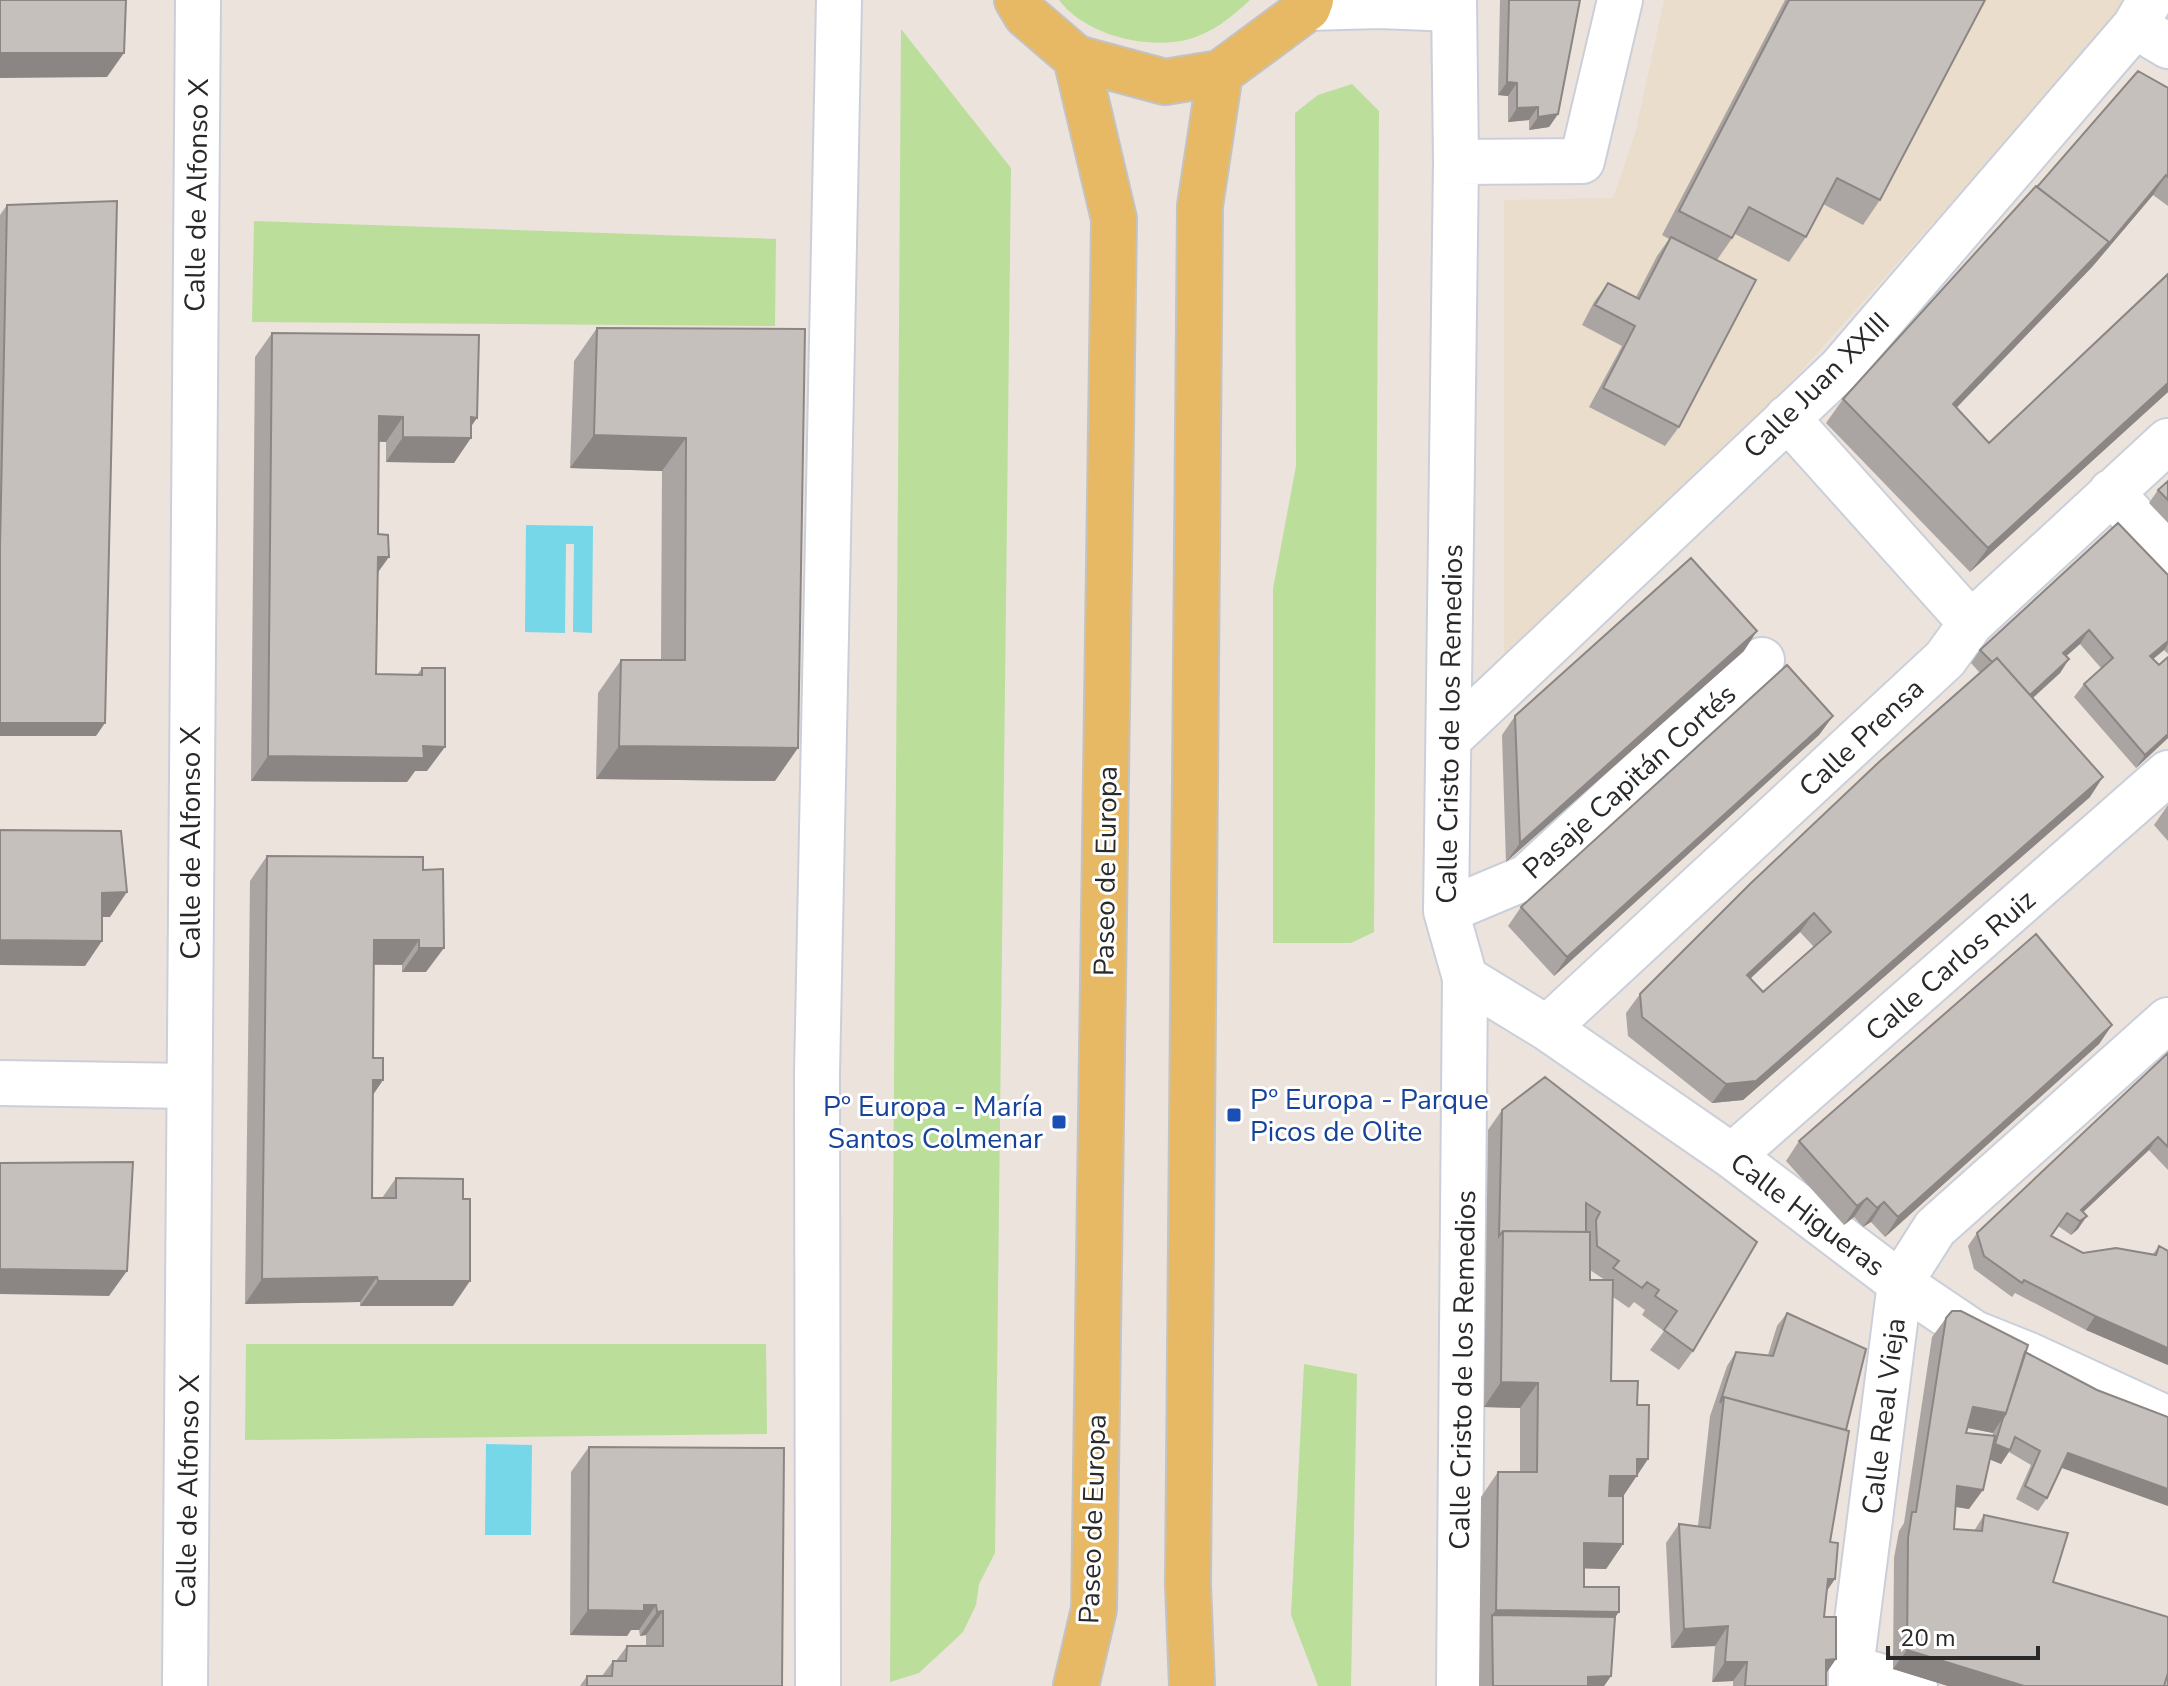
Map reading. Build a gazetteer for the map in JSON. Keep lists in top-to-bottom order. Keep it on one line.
{"streets":{"main road":["Paseo de Europa"],"street":["Calle de Alfonso X","Calle Juan XXIII","Calle Cristo de los Remedios","Calle Prensa","Pasaje Capitán Cortés","Calle Carlos Ruiz","Calle Higueras","Calle Real Vieja"]},"crossings":[["Calle Juan XXIII","Calle Cristo de los Remedios"],["Calle Cristo de los Remedios","Pasaje Capitán Cortés"],["Calle Cristo de los Remedios","Calle Higueras"],["Calle Prensa","Calle Higueras"],["Calle Carlos Ruiz","Calle Higueras"],["Calle Higueras","Calle Real Vieja"]],"places":{"transit":["Pº Europa - Parque Picos de Olite","Pº Europa - María Santos Colmenar"]},"scale_bar":"20 m"}
